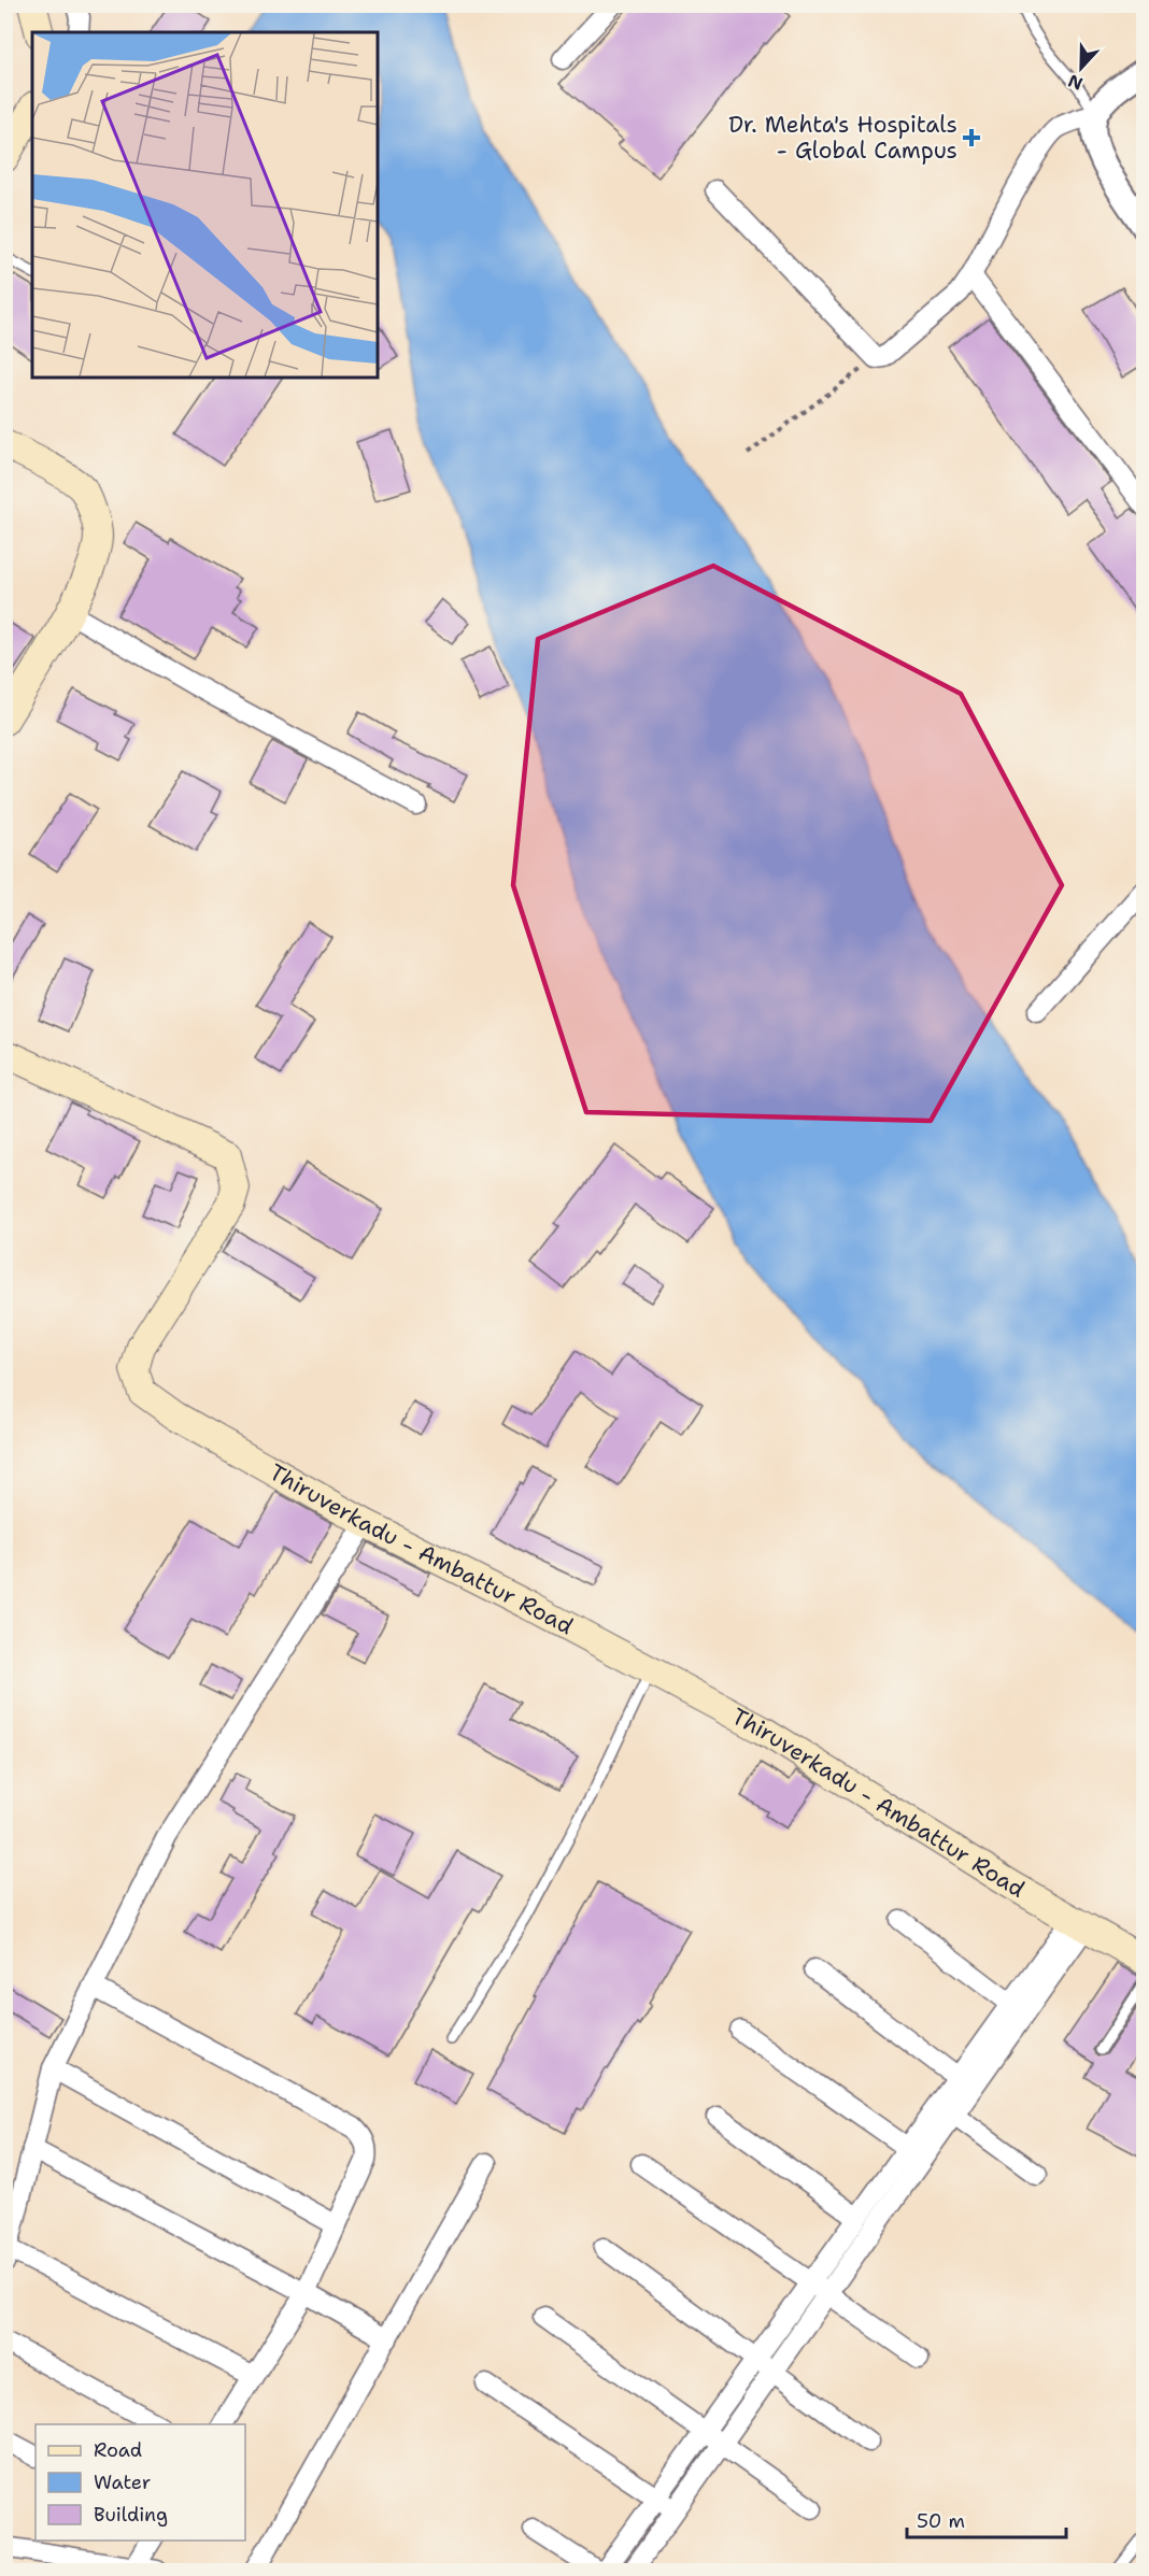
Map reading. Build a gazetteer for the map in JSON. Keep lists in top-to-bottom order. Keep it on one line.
{"streets":{"main road":["Thiruverkadu - Ambattur Road"]},"places":{"health":["Dr. Mehta's Hospitals - Global Campus"]},"legend":["Road","Water","Building"],"scale_bar":"50 m","north":"bottom"}
